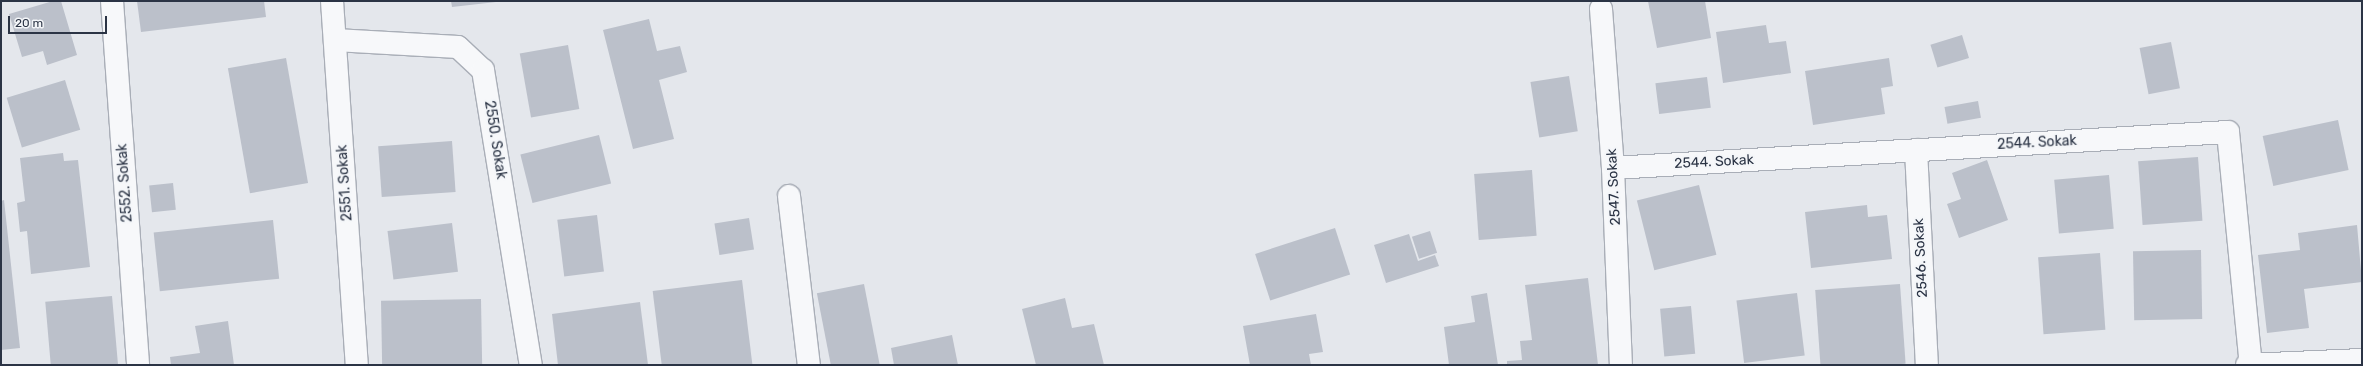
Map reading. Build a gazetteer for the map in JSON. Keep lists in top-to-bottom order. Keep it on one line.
{"streets":{"street":["2550. Sokak","2544. Sokak","2552. Sokak","2551. Sokak","2547. Sokak","2546. Sokak"]},"crossings":[["2550. Sokak","2551. Sokak"],["2544. Sokak","2547. Sokak"],["2544. Sokak","2546. Sokak"]],"scale_bar":"20 m"}
